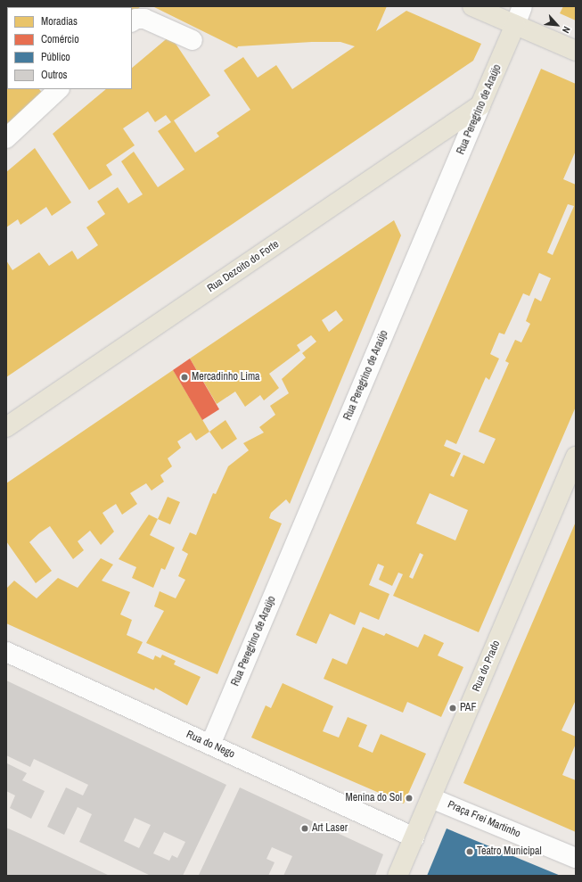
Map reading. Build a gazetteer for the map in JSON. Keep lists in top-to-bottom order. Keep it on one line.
{"streets":{"main road":["Rua Peregrino de Araújo","Rua Dezoito do Forte","Rua do Prado"],"street":["Rua do Nego","Praça Frei Martinho"]},"crossings":[["Rua Peregrino de Araújo","Rua Dezoito do Forte"],["Rua Peregrino de Araújo","Rua do Nego"],["Rua do Prado","Rua do Nego"],["Rua do Prado","Praça Frei Martinho"]],"places":["Mercadinho Lima","PAF","Menina do Sol","Art Laser","Teatro Municipal"],"legend":["Moradias","Comércio","Público","Outros"],"north":"bottom right"}
